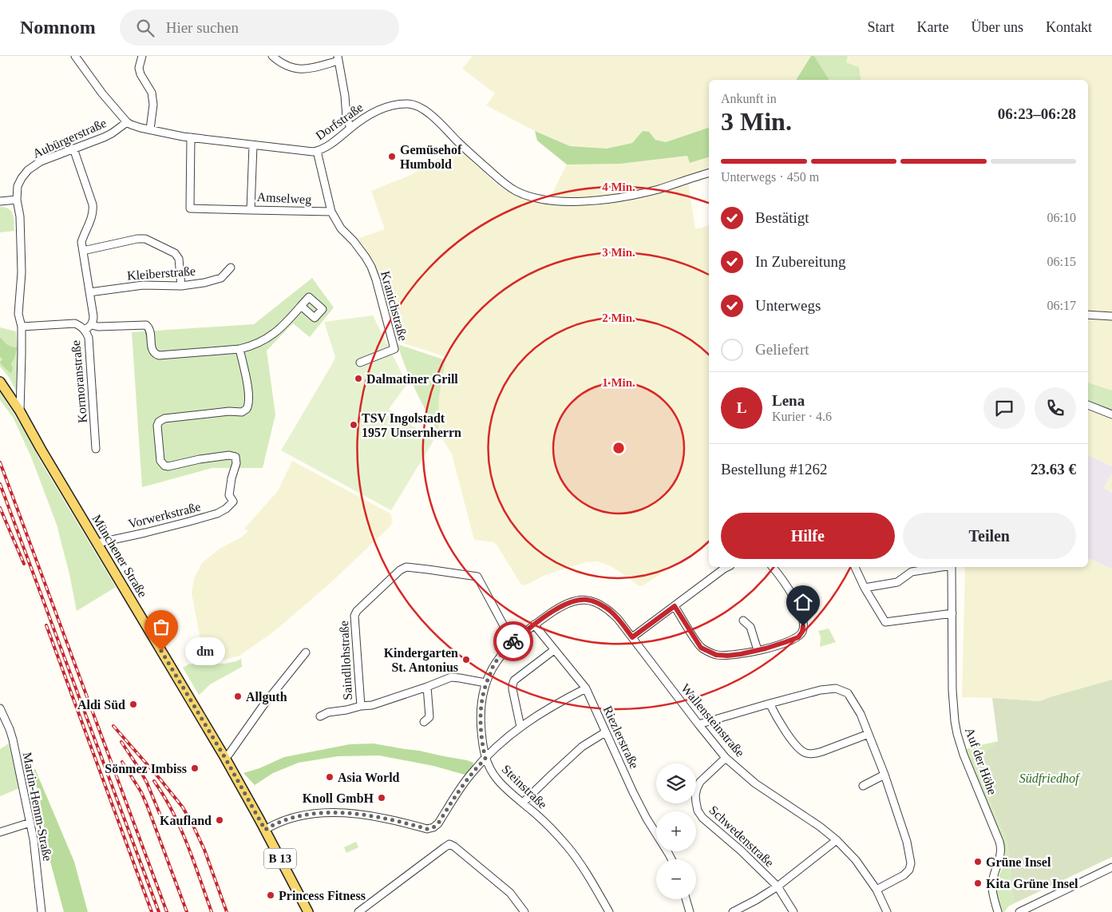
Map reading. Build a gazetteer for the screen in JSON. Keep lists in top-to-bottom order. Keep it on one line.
{"streets":{"main road":["Münchener Straße","B 13"],"street":["Dorfstraße","Aubürgerstraße","Amselweg","Kleiberstraße","Kranichstraße","Kormoranstraße","Vorwerkstraße","Saindllohstraße","Wallensteinstraße","Riezlerstraße","Auf der Höhe","Steinstraße","Martin-Hemm-Straße","Schwedenstraße"]},"crossings":[["Dorfstraße","Aubürgerstraße"],["Dorfstraße","Amselweg"],["Dorfstraße","Kranichstraße"],["Aubürgerstraße","Kormoranstraße"],["Aubürgerstraße","Münchener Straße"],["Amselweg","Kranichstraße"],["Vorwerkstraße","Münchener Straße"],["Saindllohstraße","Wallensteinstraße"],["Saindllohstraße","Steinstraße"],["Wallensteinstraße","Riezlerstraße"],["Wallensteinstraße","Steinstraße"],["Wallensteinstraße","Schwedenstraße"]],"parks":["Südfriedhof"],"places":["Gemüsehof Humbold","Dalmatiner Grill","TSV Ingolstadt 1957 Unsernherrn","dm","Kindergarten St. Antonius","Allguth","Aldi Süd","Sönmez Imbiss","Asia World","Knoll GmbH","Kaufland","Grüne Insel","Kita Grüne Insel","Princess Fitness"],"page":{"header":"Nomnom","search":"Hier suchen","nav":["Start","Karte","Über uns","Kontakt"],"heading":["3 Min.","Ankunft in","06:23–06:28"],"panel":["Lena","Kurier · 4.6","Bestellung #1262","23.63 €"],"bar":"Unterwegs · 450 m","list":[["Bestätigt","06:10"],["In Zubereitung","06:15"],["Unterwegs","06:17"],"Geliefert"],"round":"L","buttons":["Hilfe","Teilen"],"bubble":"dm","map_buttons":["+","−"]},"rings":["4 Min.","3 Min.","2 Min.","1 Min."]}
